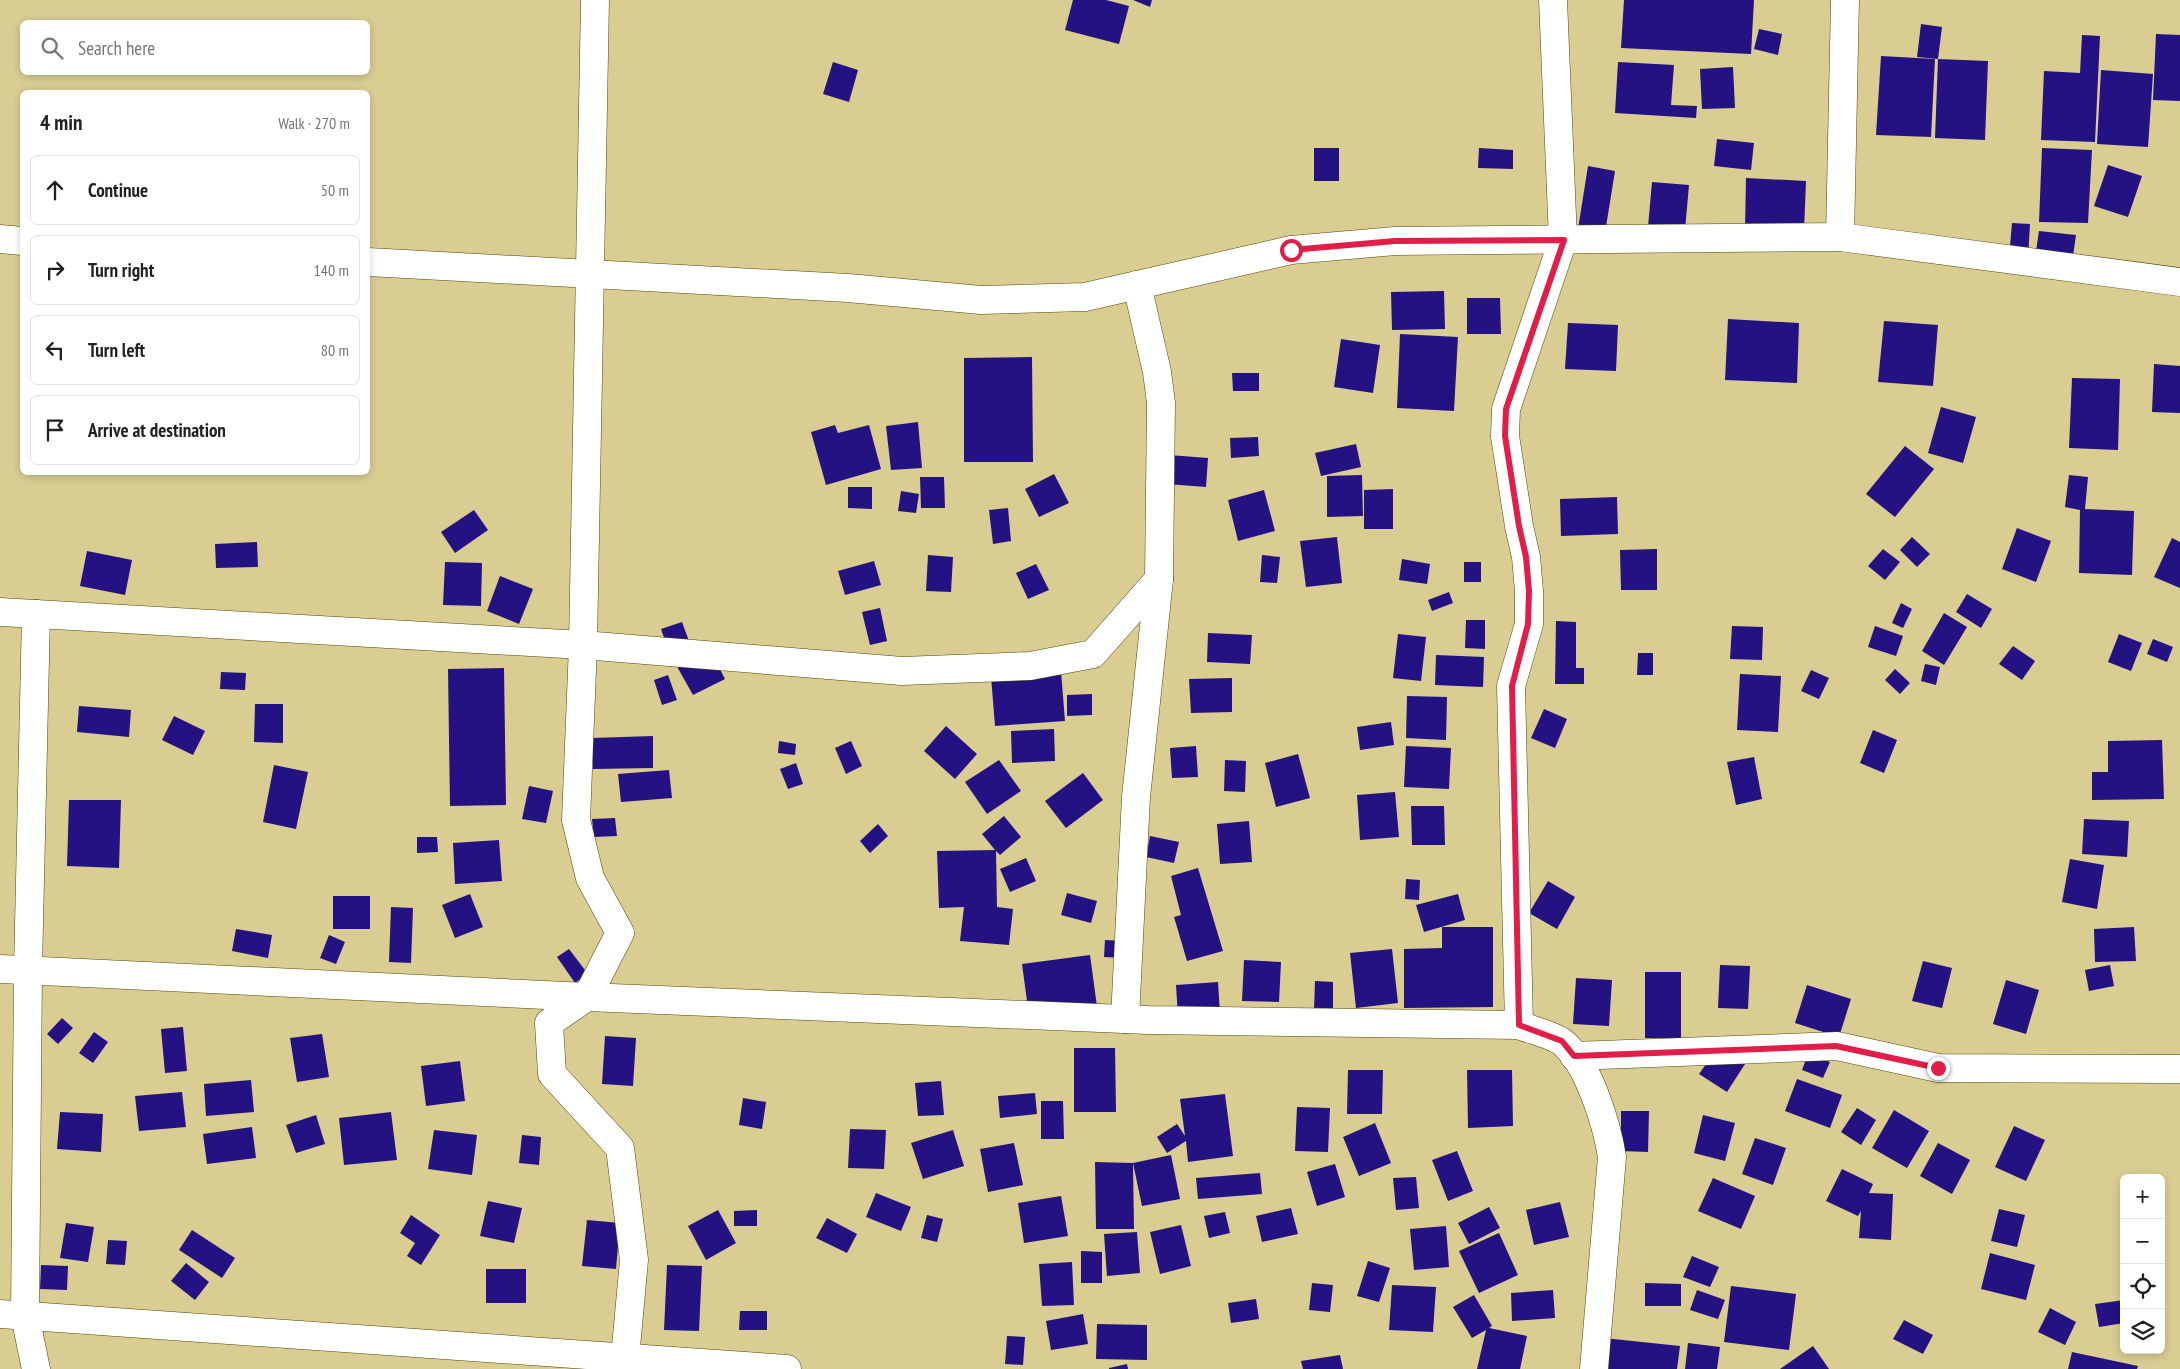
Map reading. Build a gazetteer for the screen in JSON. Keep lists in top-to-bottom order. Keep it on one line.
{"page":{"search":"Search here","heading":["4 min","Walk · 270 m"],"list":[["Continue","50 m"],["Turn right","140 m"],["Turn left","80 m"],"Arrive at destination"],"map_buttons":["+","−"]}}
